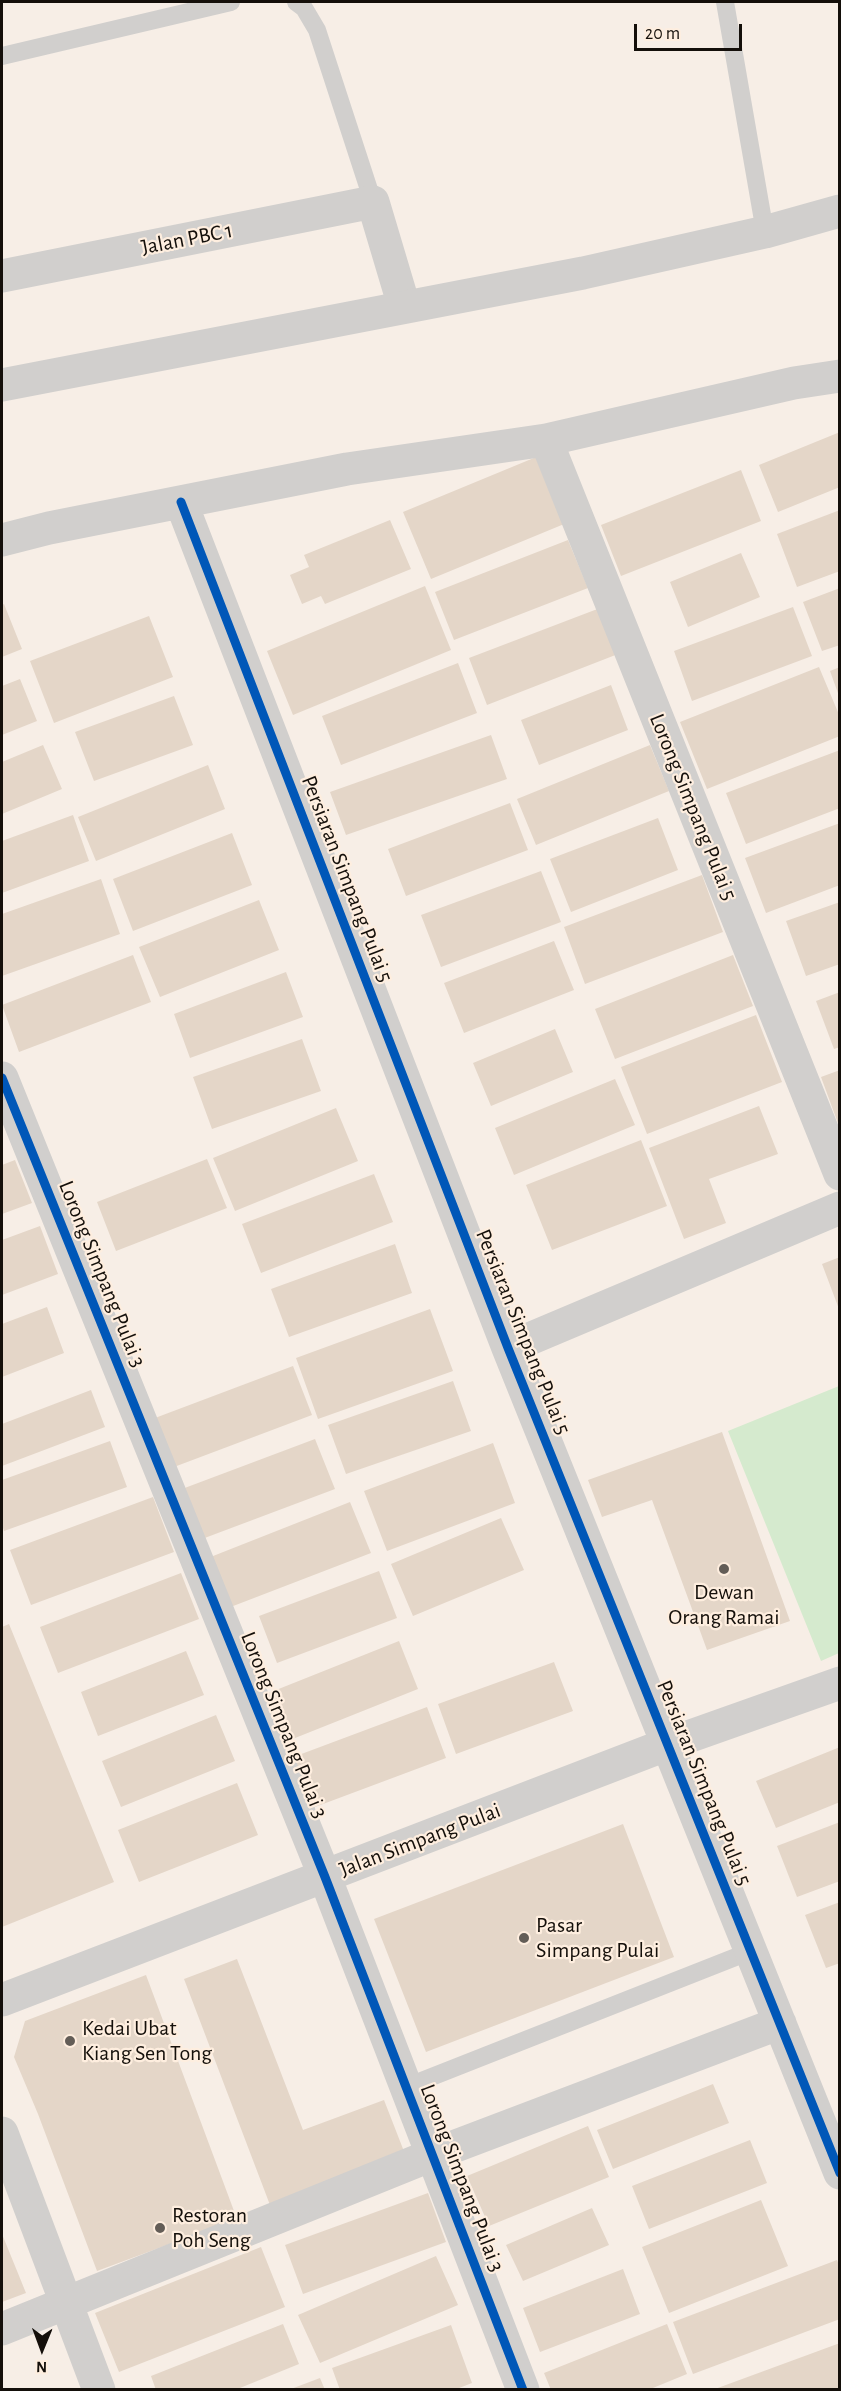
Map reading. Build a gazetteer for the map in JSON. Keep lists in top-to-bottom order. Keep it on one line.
{"streets":{"street":["Jalan PBC 1","Lorong Simpang Pulai 5","Persiaran Simpang Pulai 5","Lorong Simpang Pulai 3","Jalan Simpang Pulai"]},"crossings":[["Persiaran Simpang Pulai 5","Jalan Simpang Pulai"],["Lorong Simpang Pulai 3","Jalan Simpang Pulai"]],"places":["Dewan Orang Ramai","Pasar Simpang Pulai","Kedai Ubat Kiang Sen Tong","Restoran Poh Seng"],"scale_bar":"20 m","north":"bottom"}
